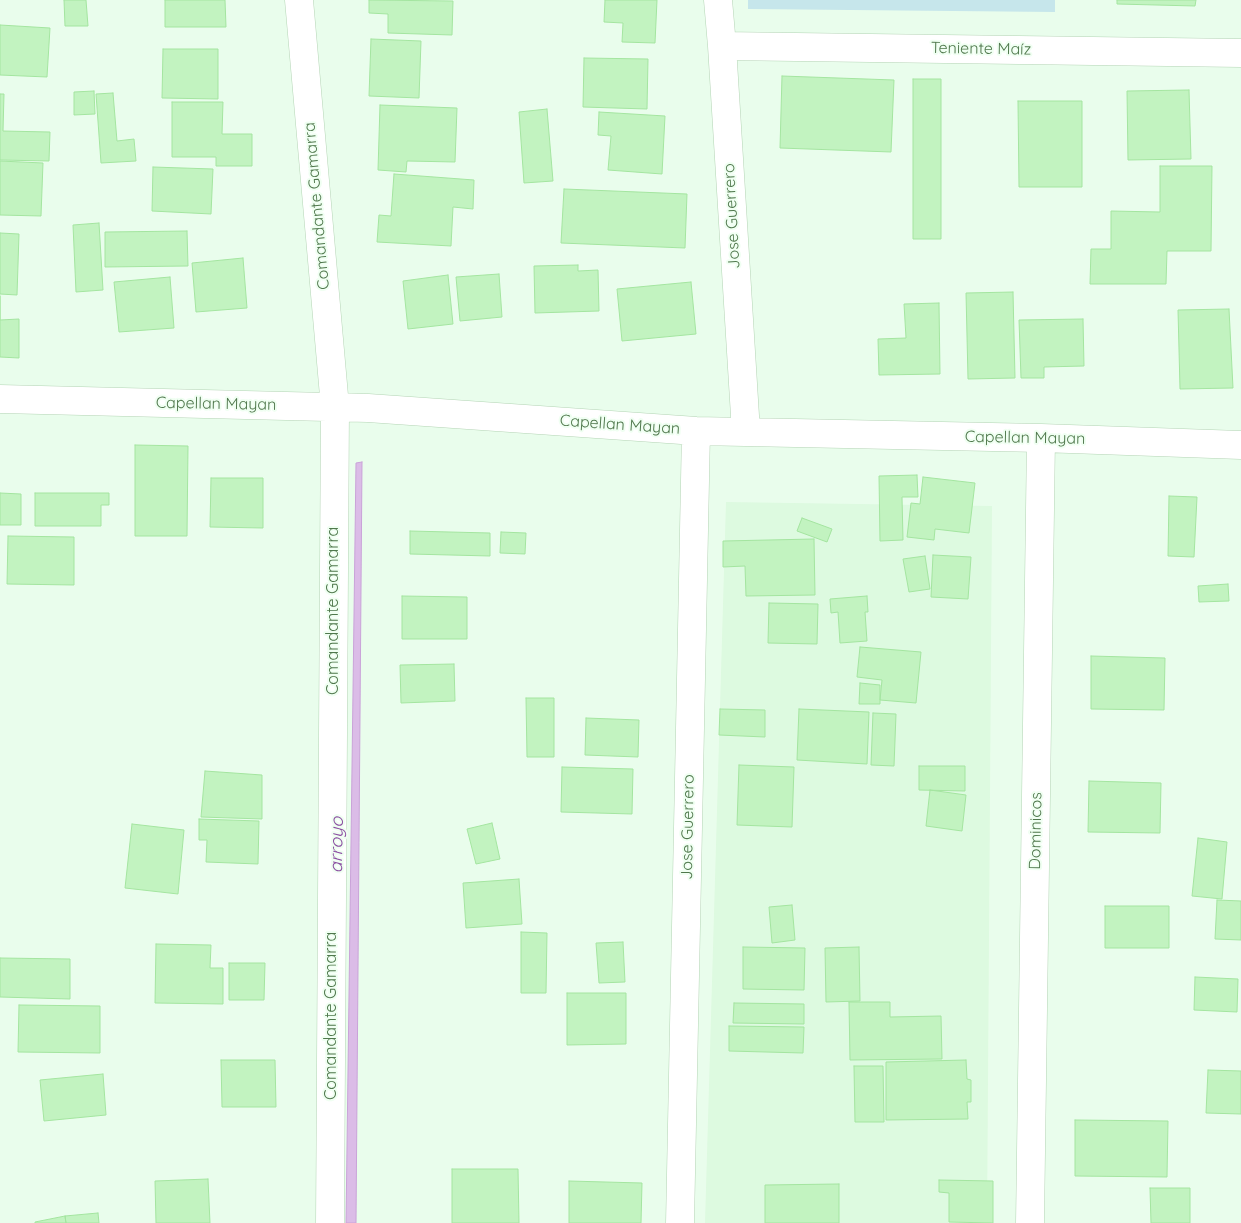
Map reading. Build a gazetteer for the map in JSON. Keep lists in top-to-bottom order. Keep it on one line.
{"streets":{"street":["Teniente Maíz","Comandante Gamarra","Jose Guerrero","Capellan Mayan","Dominicos"]},"crossings":[["Teniente Maíz","Jose Guerrero"],["Comandante Gamarra","Capellan Mayan"],["Jose Guerrero","Capellan Mayan"],["Capellan Mayan","Dominicos"]],"water":["arroyo"]}
